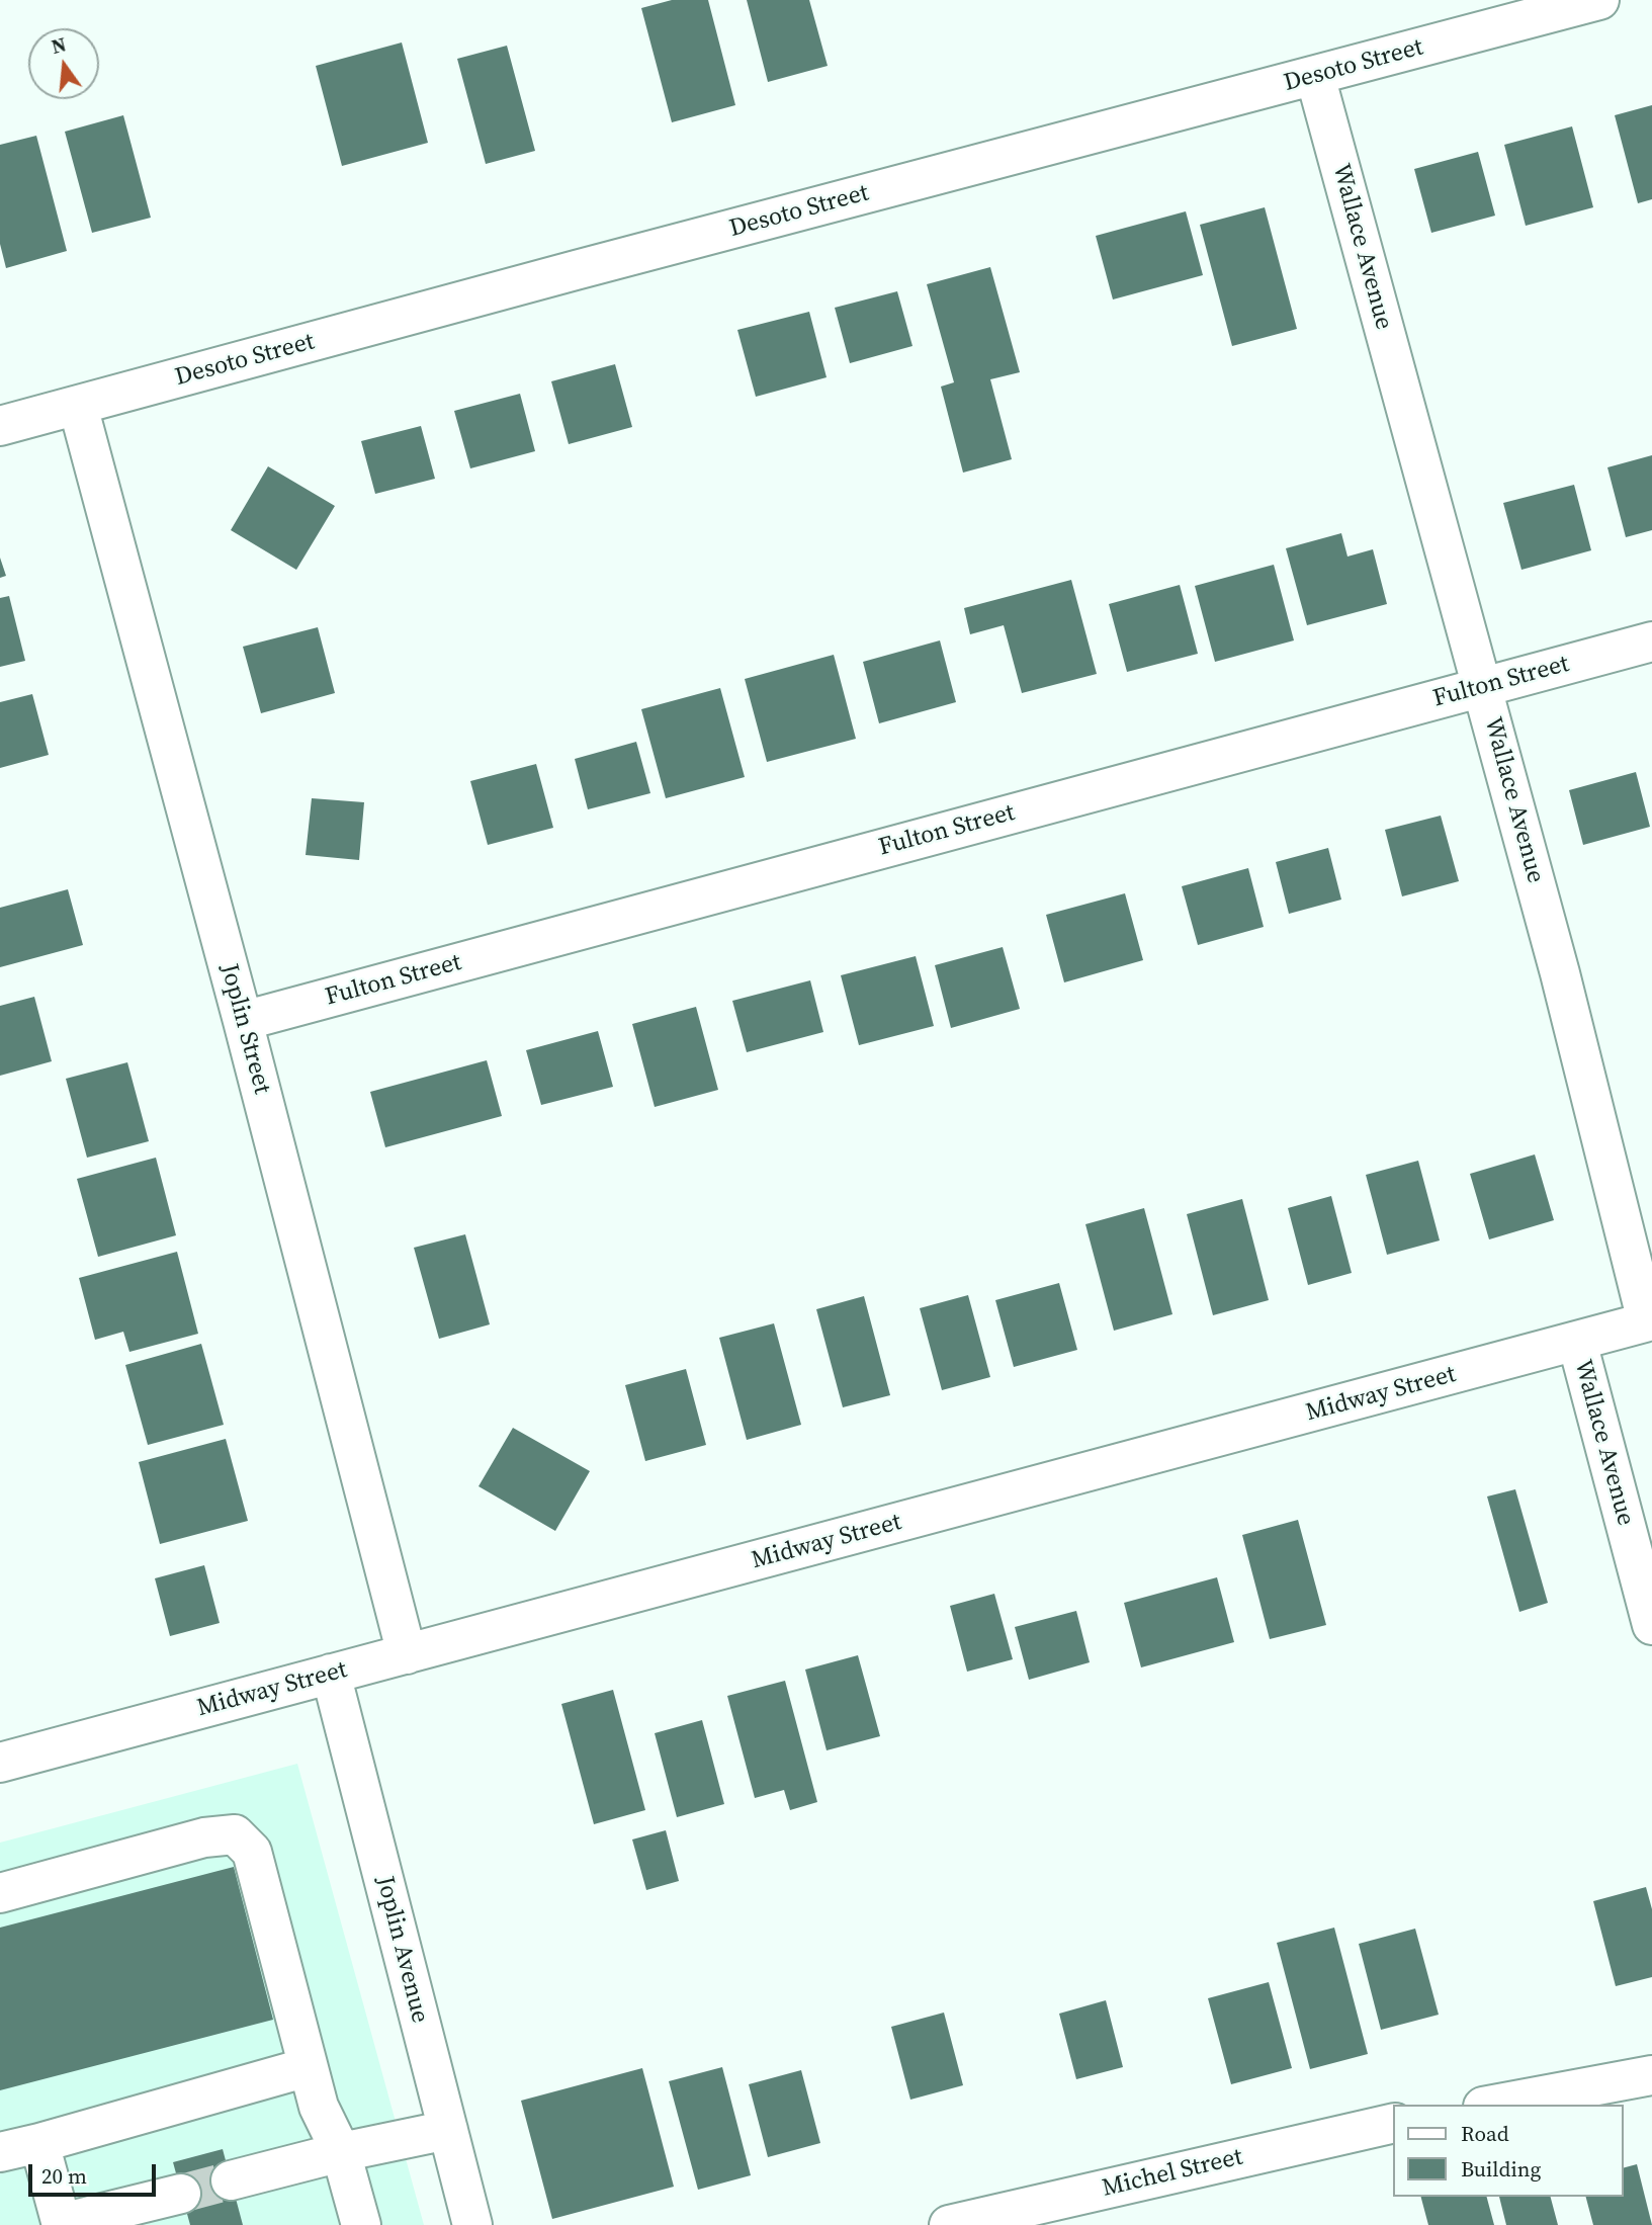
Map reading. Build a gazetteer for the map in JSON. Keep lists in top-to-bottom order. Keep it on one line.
{"streets":{"street":["Desoto Street","Wallace Avenue","Fulton Street","Joplin Street","Midway Street","Joplin Avenue","Michel Street"]},"crossings":[["Desoto Street","Wallace Avenue"],["Desoto Street","Joplin Street"],["Wallace Avenue","Fulton Street"],["Wallace Avenue","Midway Street"],["Fulton Street","Joplin Street"],["Joplin Street","Midway Street"],["Midway Street","Joplin Avenue"]],"legend":["Road","Building"],"scale_bar":"20 m","north":"top"}
